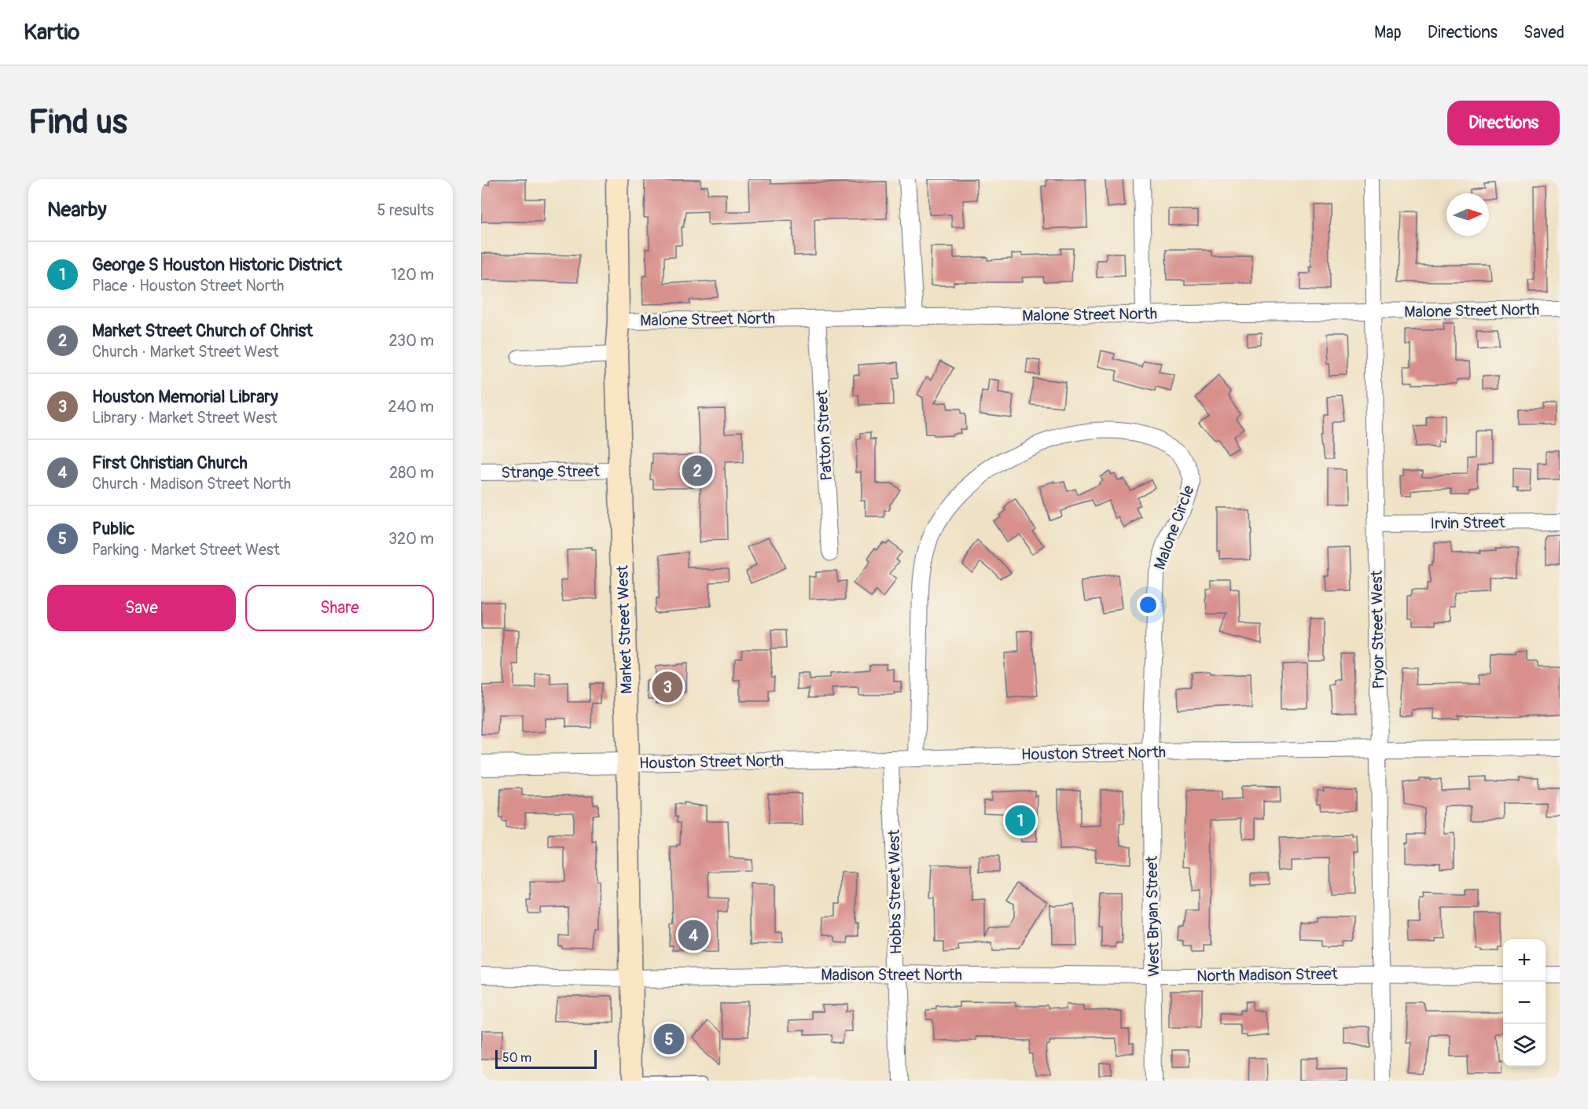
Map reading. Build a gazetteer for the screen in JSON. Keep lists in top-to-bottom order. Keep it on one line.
{"streets":{"main road":["Market Street West"],"street":["Malone Street North","Patton Street","Strange Street","Irvin Street","Malone Circle","Pryor Street West","Houston Street North","Hobbs Street West","West Bryan Street","Madison Street North","North Madison Street"]},"crossings":[["Malone Street North","Patton Street"],["Malone Street North","Market Street West"],["Malone Street North","Pryor Street West"],["Strange Street","Market Street West"],["Irvin Street","Pryor Street West"],["Malone Circle","Houston Street North"],["Malone Circle","West Bryan Street"],["Market Street West","Houston Street North"],["Market Street West","Madison Street North"],["Pryor Street West","Houston Street North"],["Pryor Street West","North Madison Street"],["Houston Street North","Hobbs Street West"],["Houston Street North","West Bryan Street"],["Hobbs Street West","Madison Street North"],["West Bryan Street","Madison Street North"],["West Bryan Street","North Madison Street"],["Madison Street North","North Madison Street"]],"scale_bar":"50 m","north":"right","page":{"header":"Kartio","nav":["Map","Directions","Saved"],"buttons":["Directions",["Save","Share"]],"title":"Find us","heading":["Nearby","5 results"],"list":[{"mark":"1","name":"George S Houston Historic District","note":"Place · Houston Street North","value":"120 m"},{"mark":"2","name":"Market Street Church of Christ","note":"Church · Market Street West","value":"230 m"},{"mark":"3","name":"Houston Memorial Library","note":"Library · Market Street West","value":"240 m"},{"mark":"4","name":"First Christian Church","note":"Church · Madison Street North","value":"280 m"},{"mark":"5","name":"Public","note":"Parking · Market Street West","value":"320 m"}],"pins":["2","3","1","4","5"],"map_buttons":["+","−"],"scale":"50 m"}}
